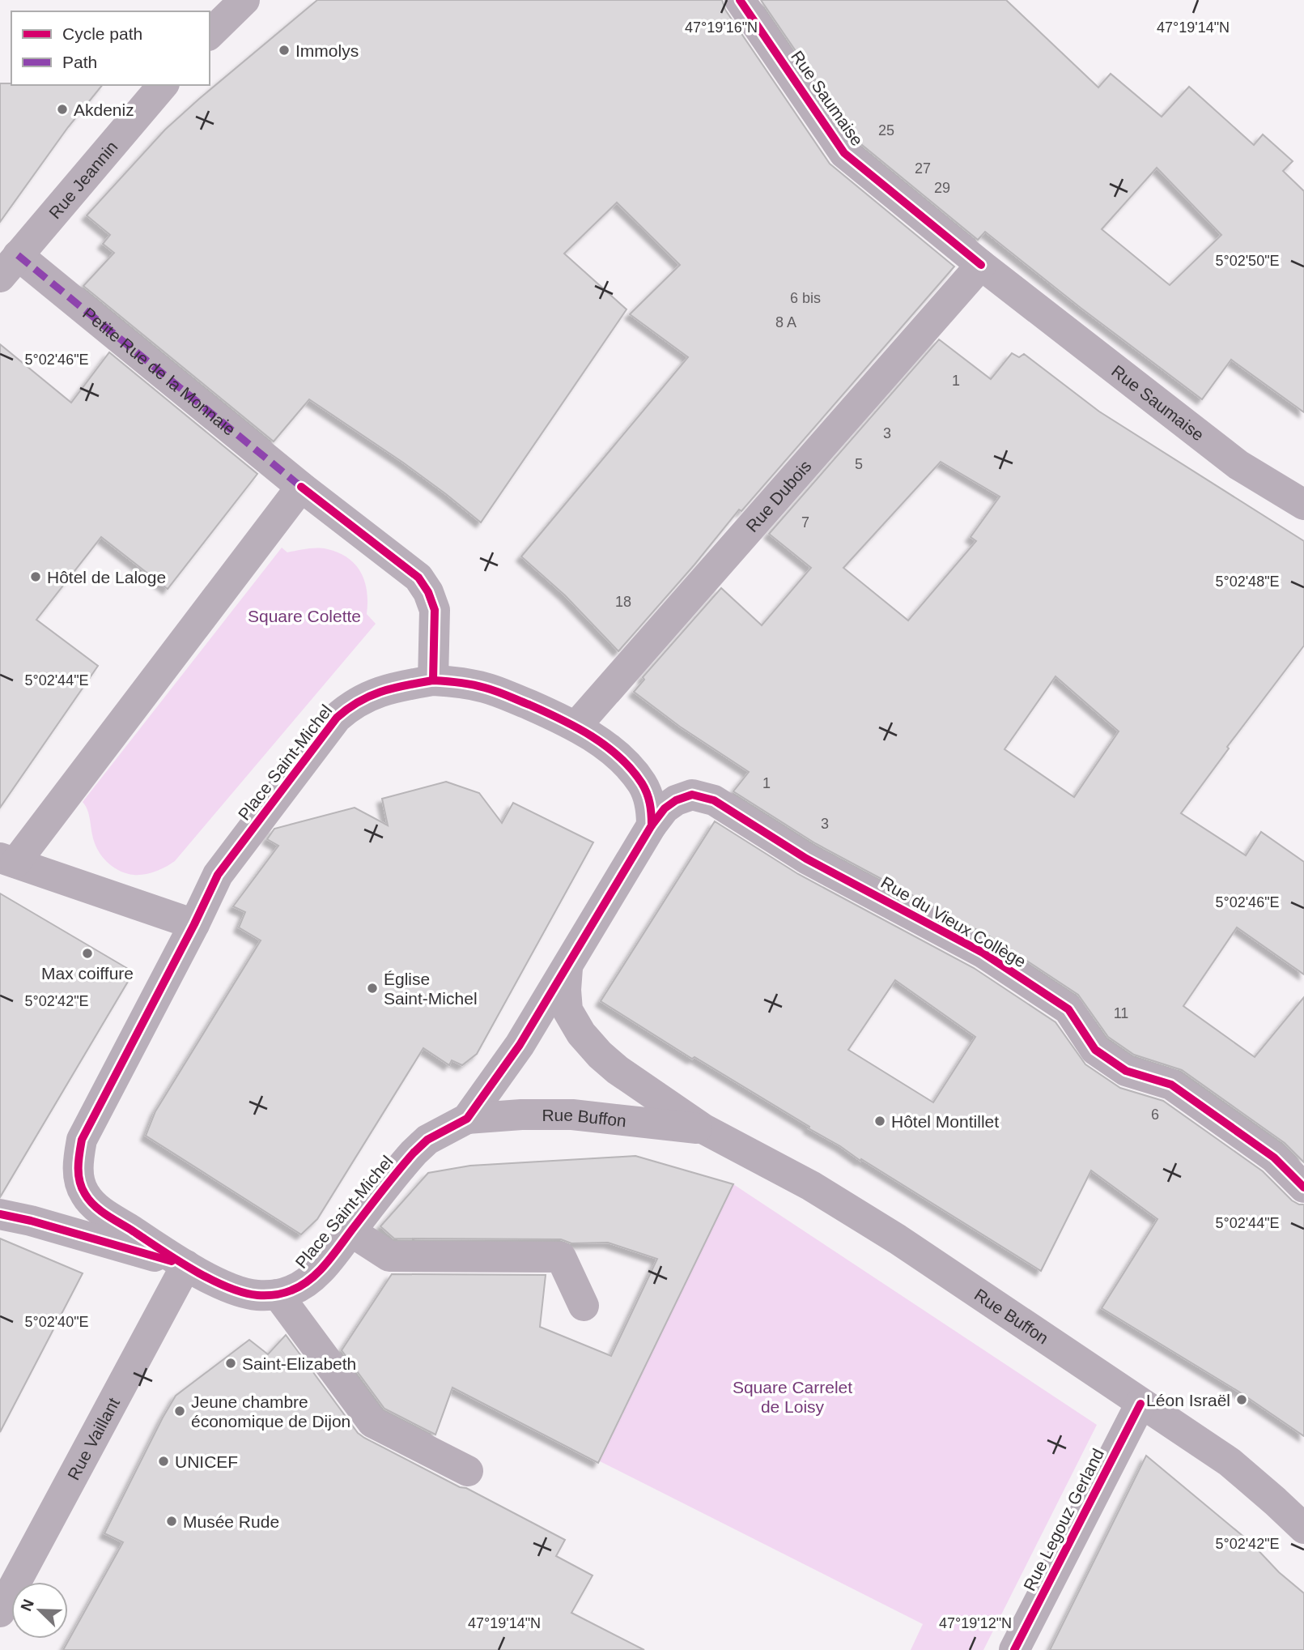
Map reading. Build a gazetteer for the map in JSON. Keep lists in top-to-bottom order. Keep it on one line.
{"streets":{"street":["Rue Saumaise","Rue Jeannin","Petite Rue de la Monnaie","Rue Dubois","Place Saint-Michel","Rue du Vieux Collège","Rue Buffon","Rue Vaillant","Rue Legouz Gerland"]},"crossings":[["Rue Saumaise","Rue Dubois"],["Rue Jeannin","Petite Rue de la Monnaie"],["Rue Dubois","Place Saint-Michel"],["Place Saint-Michel","Rue du Vieux Collège"],["Place Saint-Michel","Rue Buffon"],["Place Saint-Michel","Rue Vaillant"],["Rue Buffon","Rue Legouz Gerland"]],"parks":["Square Colette","Square Carrelet de Loisy"],"places":["Immolys","Akdeniz","Hôtel de Laloge","Max coiffure","Église Saint-Michel","Hôtel Montillet","Saint-Elizabeth","Léon Israël","Jeune chambre économique de Dijon","UNICEF","Musée Rude"],"house_numbers":["25","27","29","6 bis","8 A","1","3","5","7","18","1","3","11","6"],"legend":["Cycle path","Path"],"north":"top left","coordinates":["47°19'16\"N","47°19'14\"N","5°02'50\"E","5°02'46\"E","5°02'48\"E","5°02'44\"E","5°02'42\"E","5°02'40\"E","47°19'12\"N"]}
